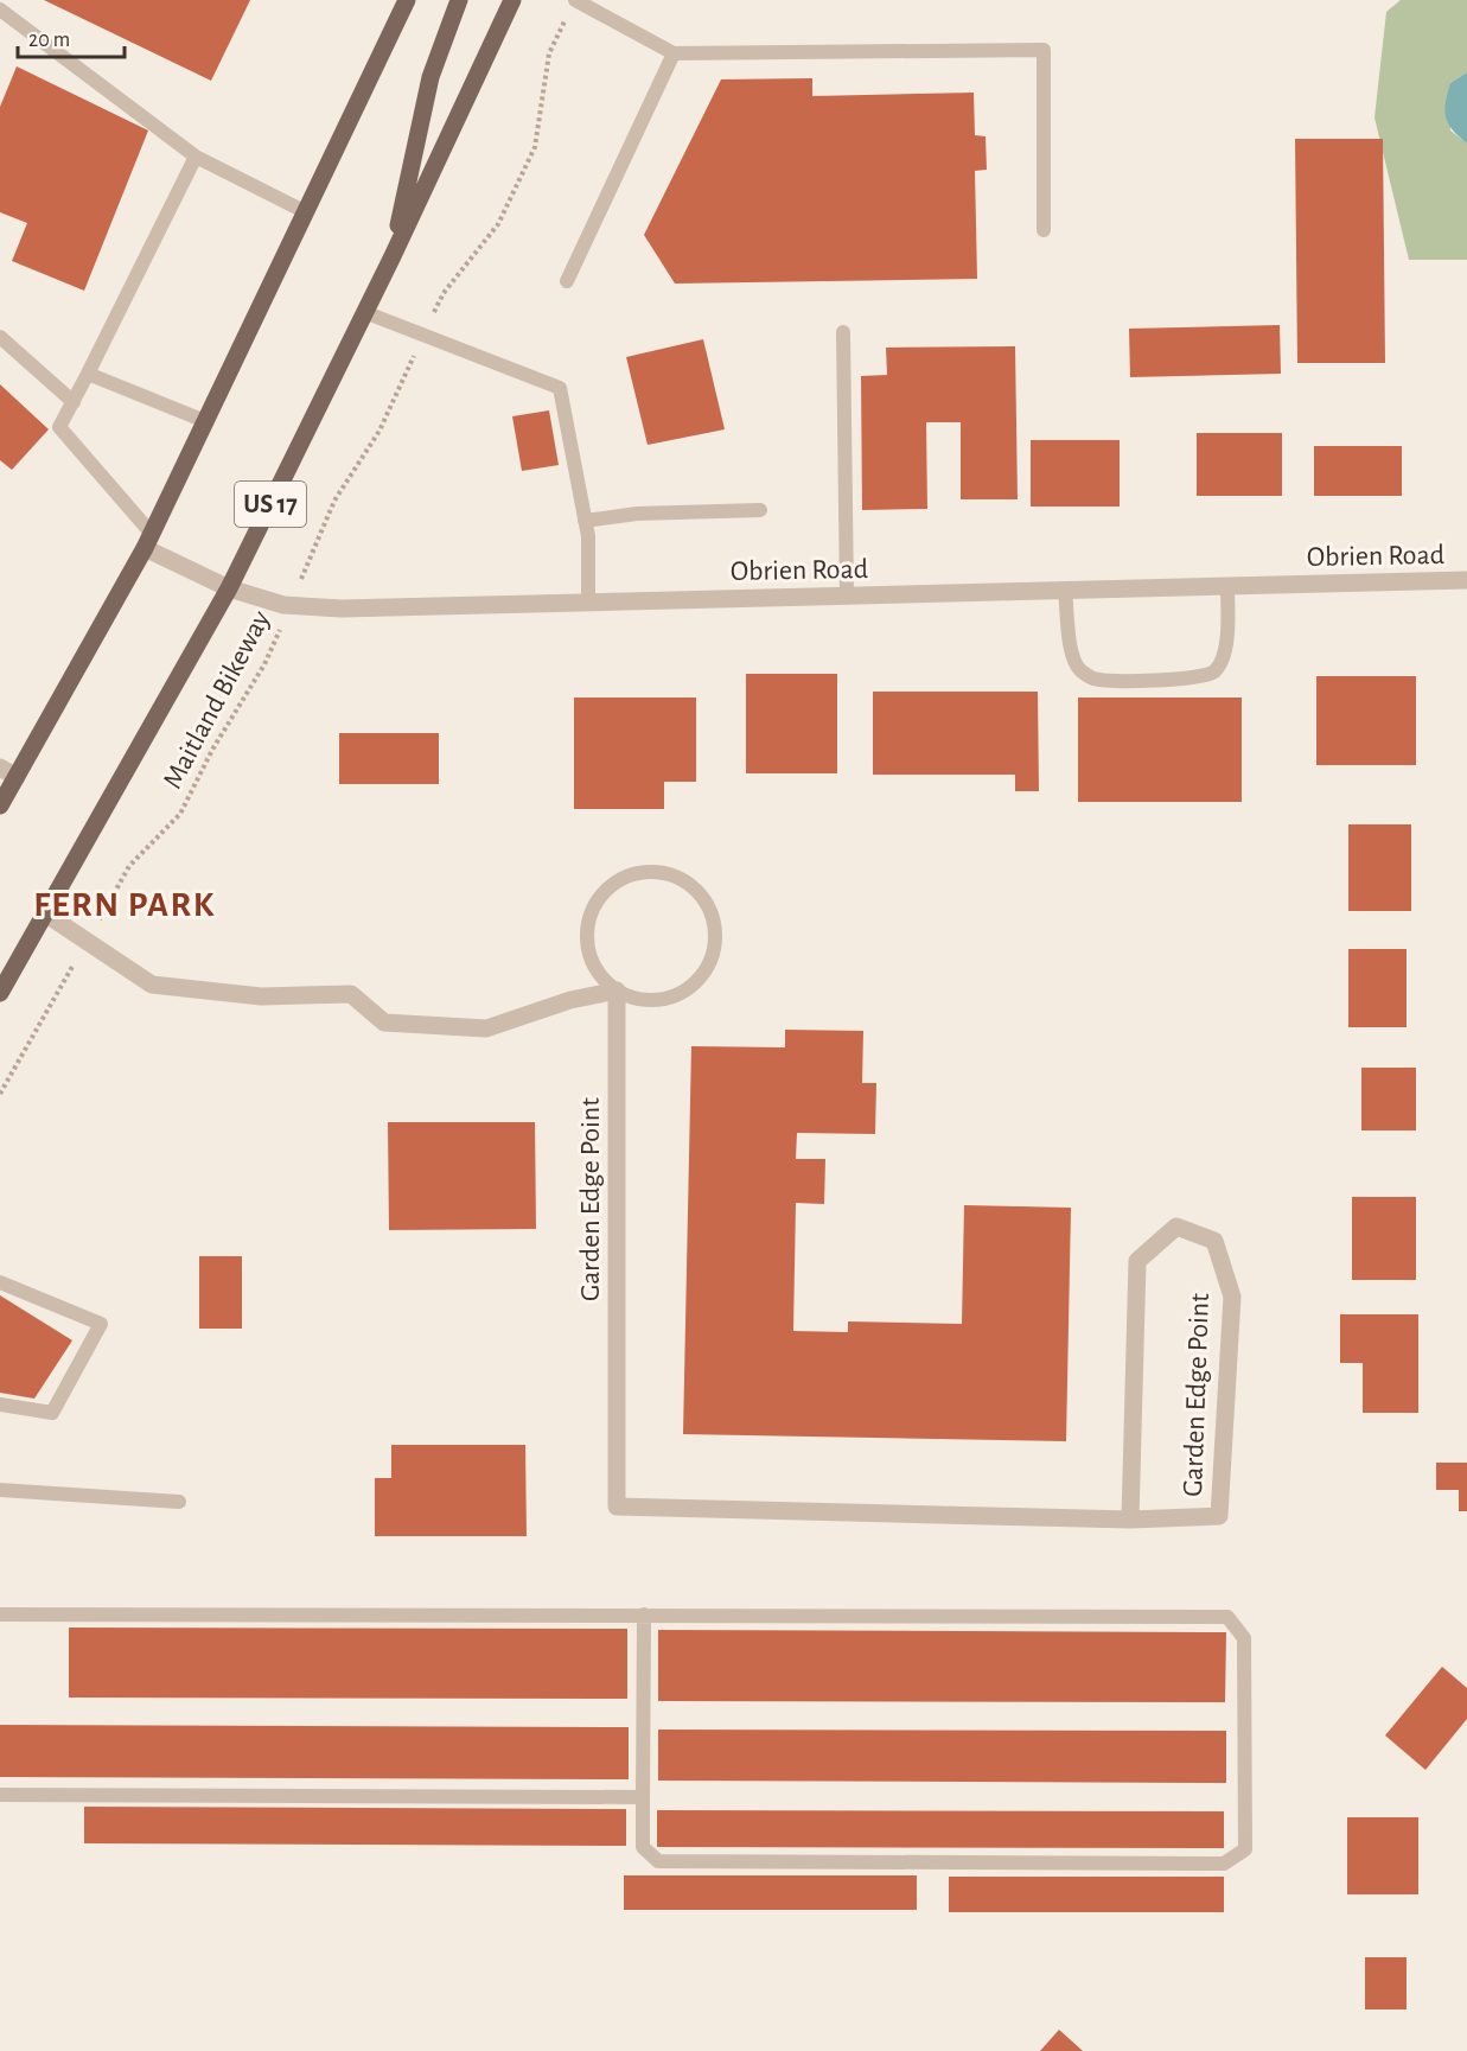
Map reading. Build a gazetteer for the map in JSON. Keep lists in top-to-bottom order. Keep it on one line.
{"streets":{"main road":["US 17"],"street":["Obrien Road","Garden Edge Point"],"path":["Maitland Bikeway"]},"crossings":[["US 17","Obrien Road"],["Obrien Road","Maitland Bikeway"]],"districts":["FERN PARK"],"scale_bar":"20 m"}
